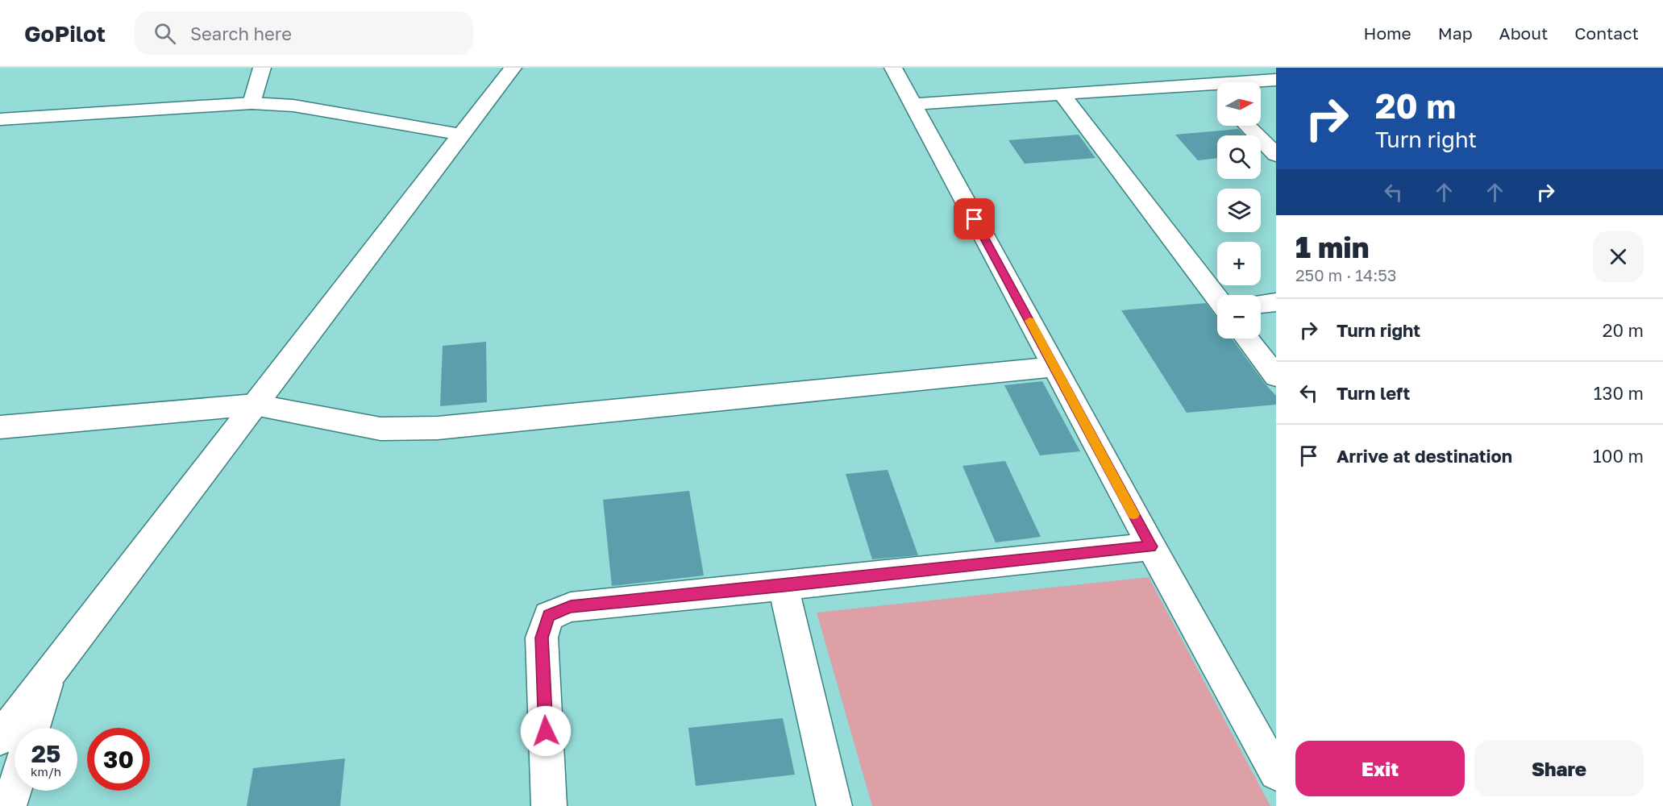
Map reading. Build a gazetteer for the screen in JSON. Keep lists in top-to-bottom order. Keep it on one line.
{"north":"right","page":{"header":"GoPilot","search":"Search here","nav":["Home","Map","About","Contact"],"turn":["20 m","Turn right"],"map_buttons":["+","−"],"heading":["1 min","250 m · 14:53"],"list":[{"name":"Turn right","value":"20 m"},{"name":"Turn left","value":"130 m"},{"name":"Arrive at destination","value":"100 m"}],"speed":"25 km/h","limit":"30","buttons":["Exit","Share"]}}
